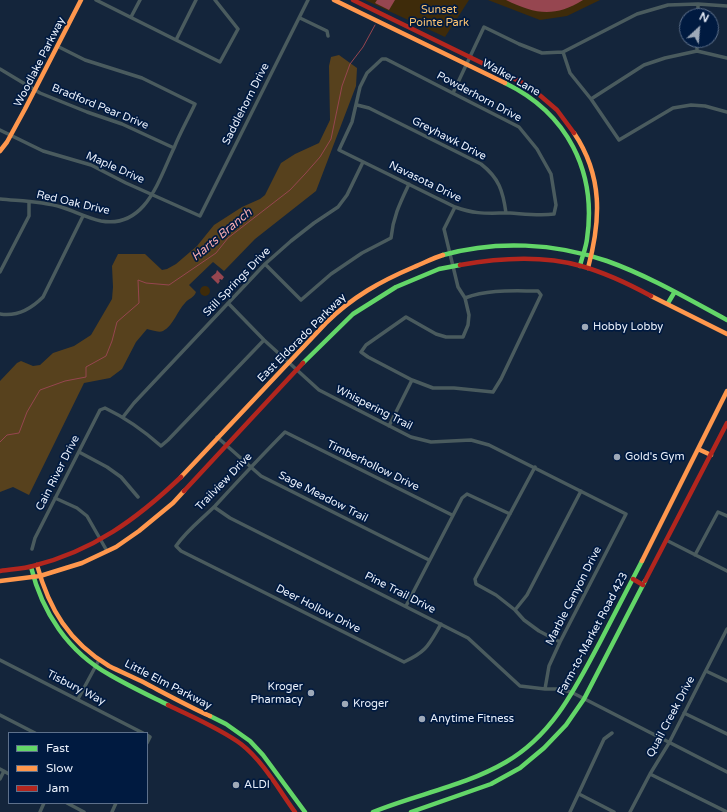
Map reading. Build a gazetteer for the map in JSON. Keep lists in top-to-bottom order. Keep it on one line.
{"streets":{"main road":["Woodlake Parkway","Walker Lane","East Eldorado Parkway","Farm-to-Market Road 423","Little Elm Parkway"],"street":["Powderhorn Drive","Saddlehorn Drive","Bradford Pear Drive","Greyhawk Drive","Maple Drive","Navasota Drive","Red Oak Drive","Still Springs Drive","Whispering Trail","Timberhollow Drive","Cain River Drive","Trailview Drive","Sage Meadow Trail","Pine Trail Drive","Marble Canyon Drive","Deer Hollow Drive","Tisbury Way","Quail Creek Drive"]},"crossings":[["Woodlake Parkway","Bradford Pear Drive"],["Woodlake Parkway","Maple Drive"],["Woodlake Parkway","Red Oak Drive"],["Walker Lane","East Eldorado Parkway"],["Powderhorn Drive","Greyhawk Drive"],["Powderhorn Drive","Navasota Drive"],["Saddlehorn Drive","Maple Drive"],["Bradford Pear Drive","Red Oak Drive"],["Greyhawk Drive","Navasota Drive"],["Maple Drive","Red Oak Drive"],["Navasota Drive","Still Springs Drive"],["Still Springs Drive","Whispering Trail"],["Still Springs Drive","Cain River Drive"],["East Eldorado Parkway","Whispering Trail"],["East Eldorado Parkway","Sage Meadow Trail"],["East Eldorado Parkway","Little Elm Parkway"],["Whispering Trail","Marble Canyon Drive"],["Timberhollow Drive","Trailview Drive"],["Trailview Drive","Sage Meadow Trail"],["Trailview Drive","Pine Trail Drive"],["Trailview Drive","Deer Hollow Drive"],["Pine Trail Drive","Marble Canyon Drive"],["Pine Trail Drive","Deer Hollow Drive"],["Pine Trail Drive","Farm-to-Market Road 423"],["Pine Trail Drive","Quail Creek Drive"]],"water":["Harts Branch"],"parks":["Sunset Pointe Park"],"places":["Hobby Lobby","Gold's Gym","Kroger Pharmacy","Kroger","Anytime Fitness","ALDI"],"legend":["Fast","Slow","Jam"],"north":"top right"}
